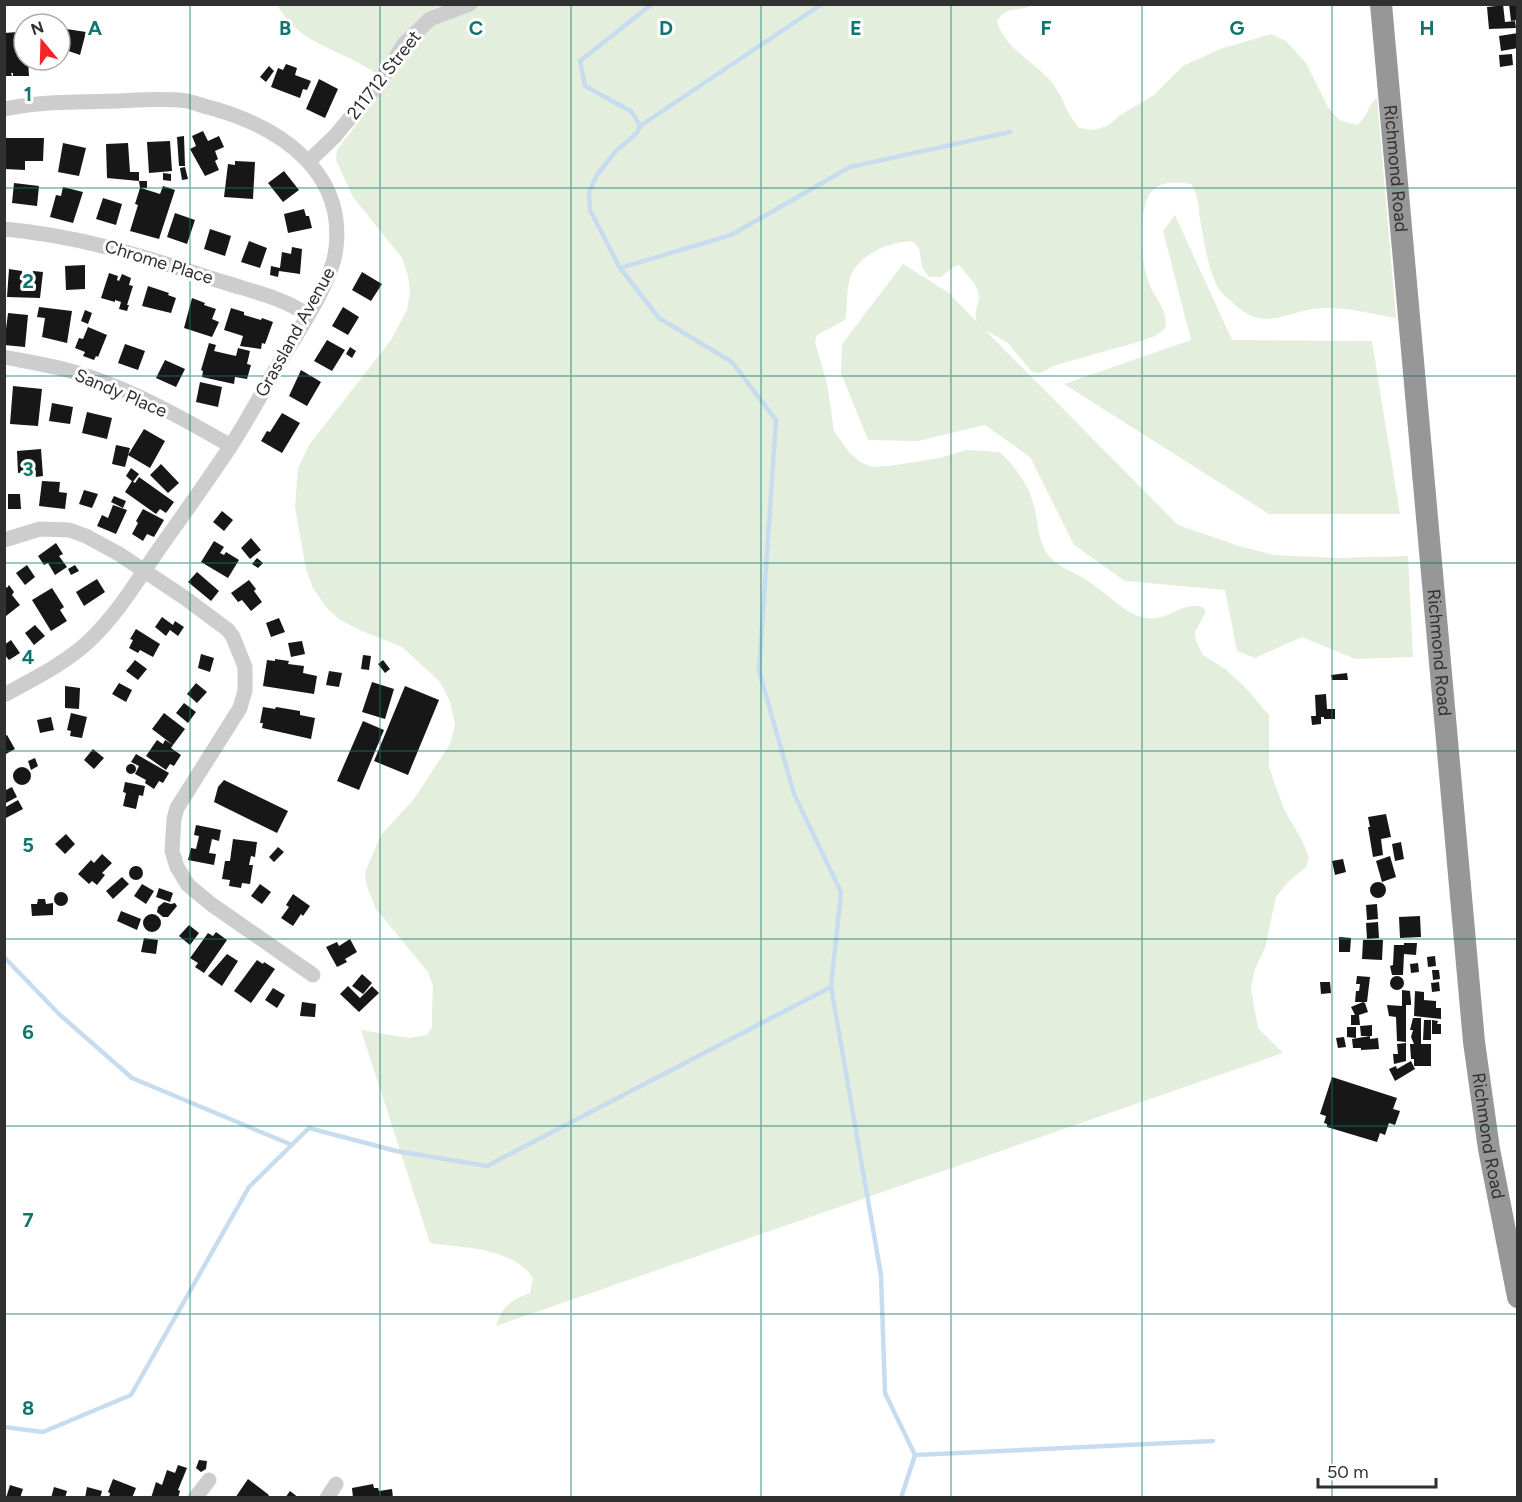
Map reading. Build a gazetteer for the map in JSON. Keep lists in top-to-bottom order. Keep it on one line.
{"streets":{"highway":["Richmond Road"],"street":["211712 Street","Chrome Place","Grassland Avenue","Sandy Place"]},"crossings":[["211712 Street","Grassland Avenue"],["Chrome Place","Grassland Avenue"],["Grassland Avenue","Sandy Place"]],"scale_bar":"50 m","north":"top","grid":{"columns":["A","B","C","D","E","F","G","H"],"rows":["1","2","3","4","5","6","7","8"]}}
